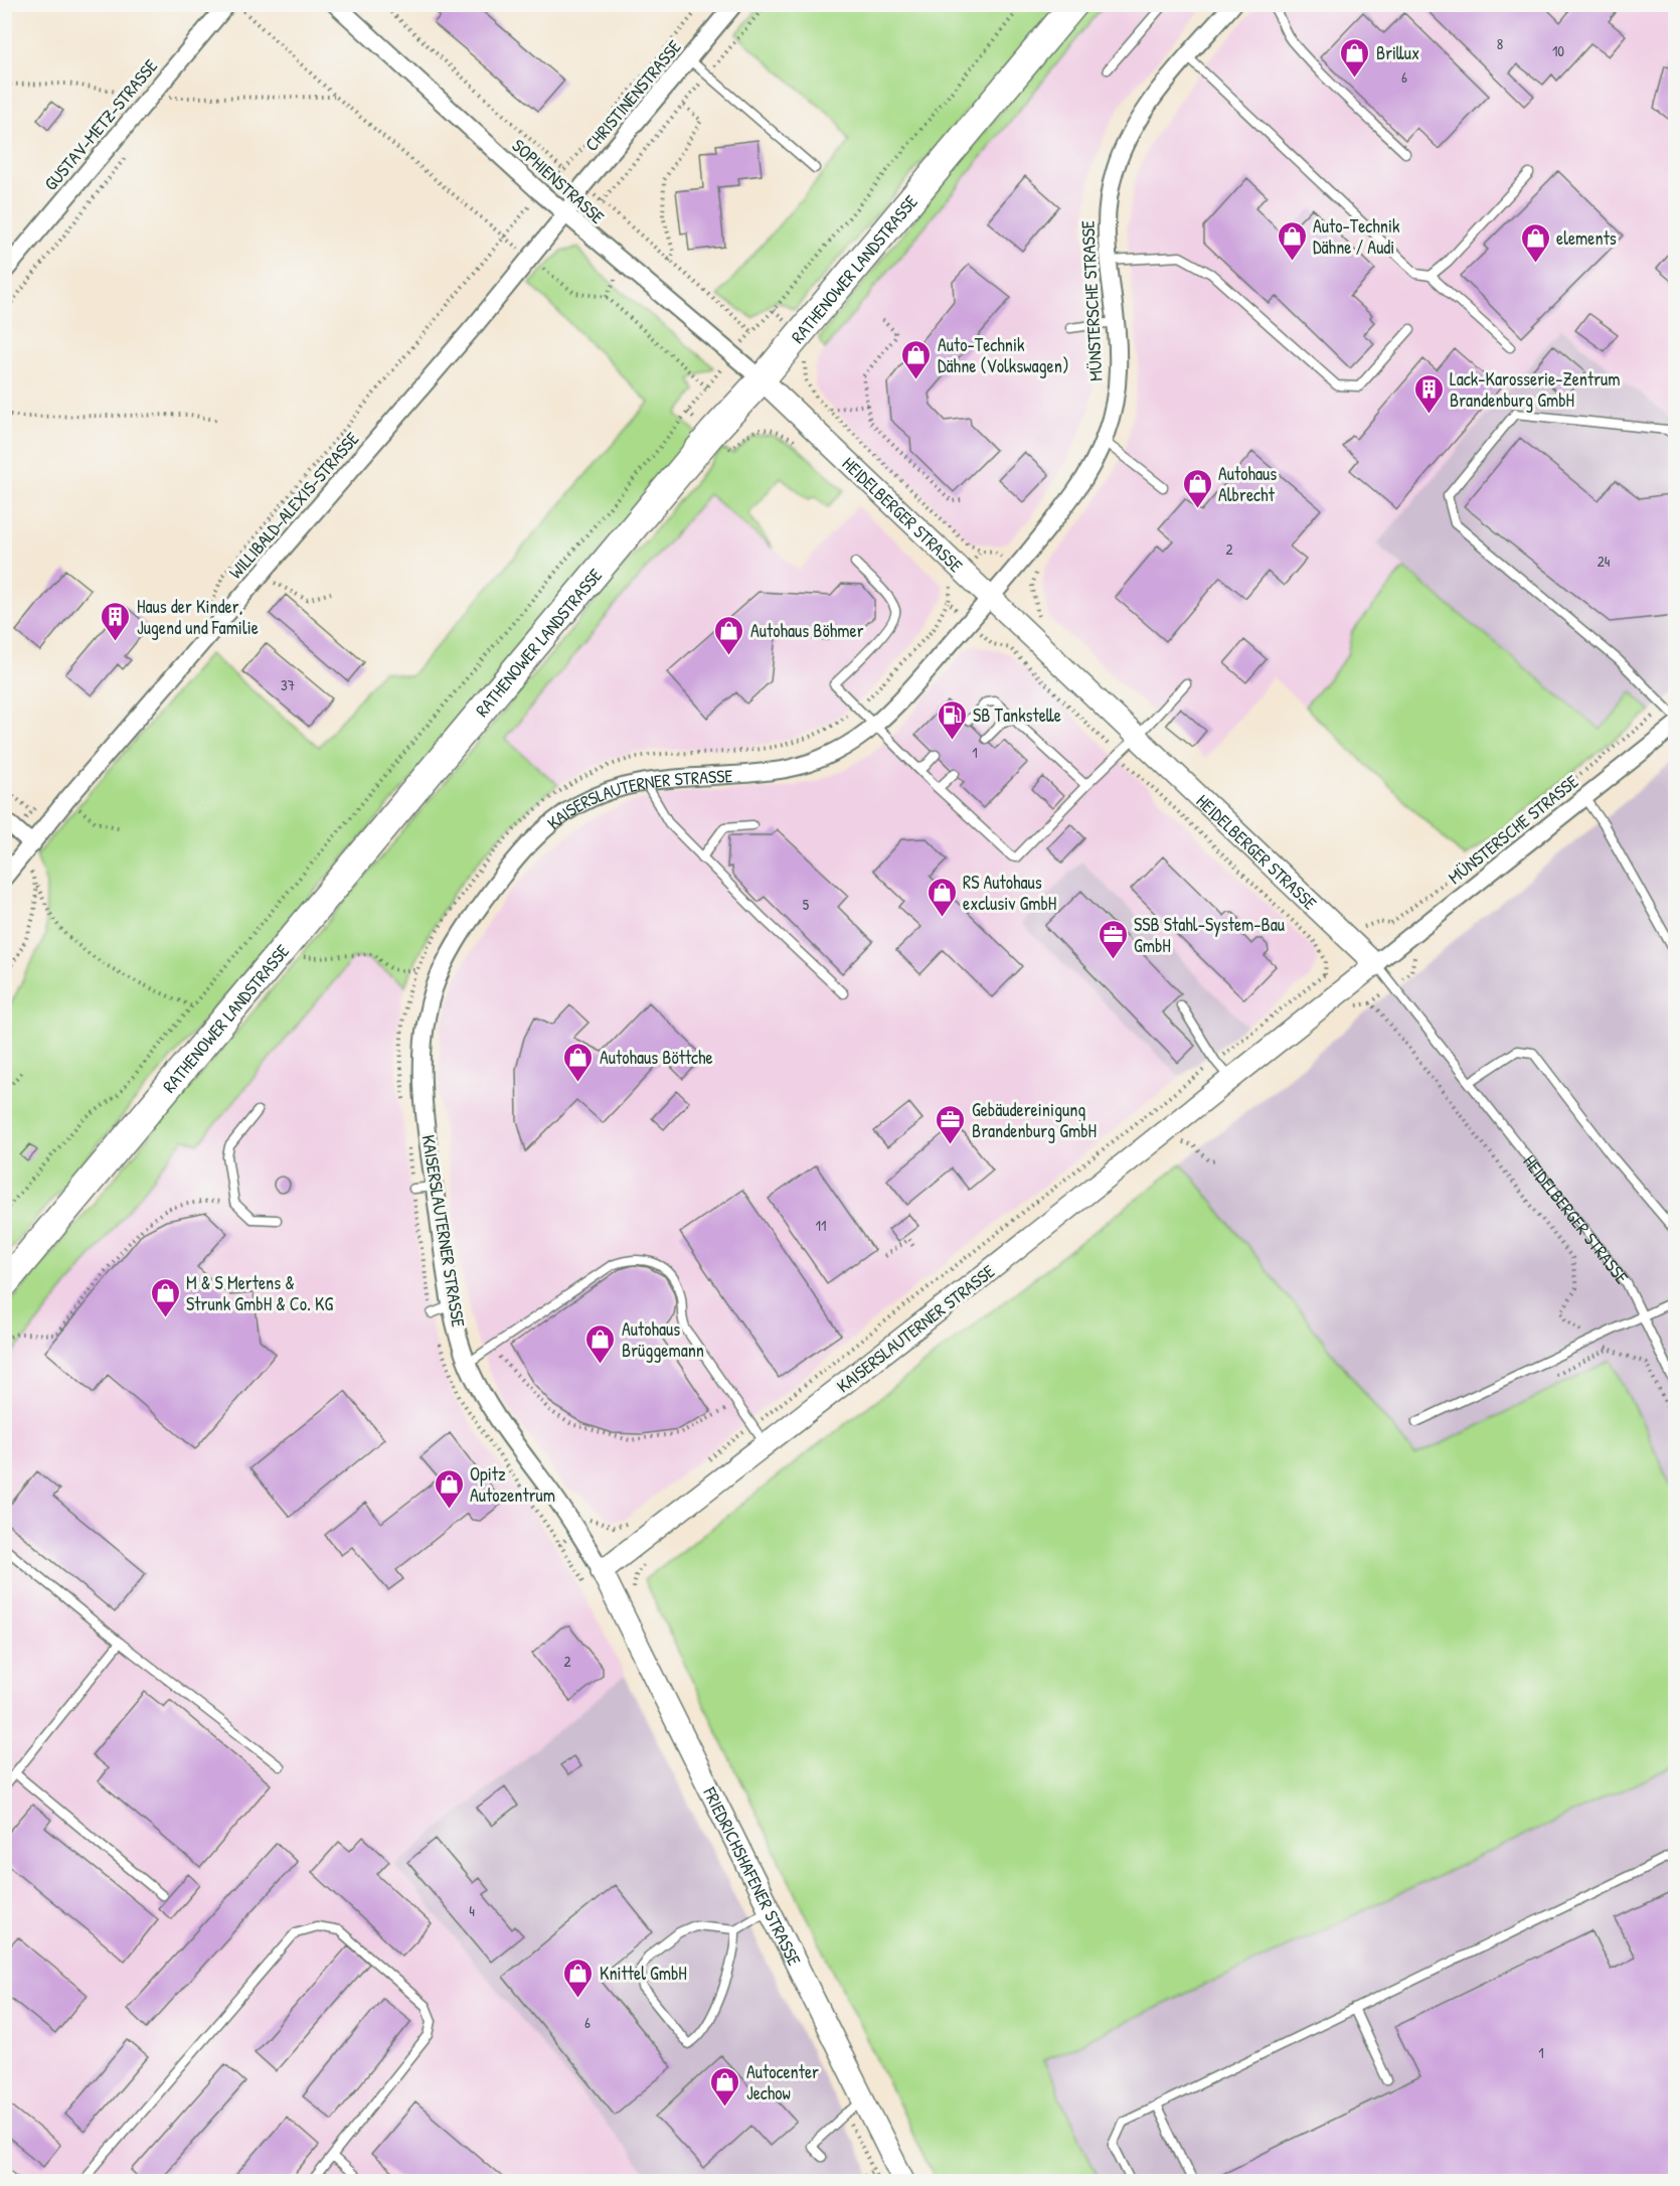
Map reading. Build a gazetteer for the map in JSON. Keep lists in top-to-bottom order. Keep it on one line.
{"streets":{"main road":["RATHENOWER LANDSTRASSE"],"street":["CHRISTINENSTRASSE","GUSTAV-METZ-STRASSE","SOPHIENSTRASSE","MÜNSTERSCHE STRASSE","WILLIBALD-ALEXIS-STRASSE","HEIDELBERGER STRASSE","KAISERSLAUTERNER STRASSE","FRIEDRICHSHAFENER STRASSE"]},"crossings":[["CHRISTINENSTRASSE","SOPHIENSTRASSE"],["CHRISTINENSTRASSE","WILLIBALD-ALEXIS-STRASSE"],["SOPHIENSTRASSE","RATHENOWER LANDSTRASSE"],["SOPHIENSTRASSE","WILLIBALD-ALEXIS-STRASSE"],["SOPHIENSTRASSE","HEIDELBERGER STRASSE"],["RATHENOWER LANDSTRASSE","HEIDELBERGER STRASSE"],["MÜNSTERSCHE STRASSE","HEIDELBERGER STRASSE"],["MÜNSTERSCHE STRASSE","KAISERSLAUTERNER STRASSE"],["HEIDELBERGER STRASSE","KAISERSLAUTERNER STRASSE"],["KAISERSLAUTERNER STRASSE","FRIEDRICHSHAFENER STRASSE"]],"places":{"shop":["Brillux","Auto-Technik Dähne / Audi","elements","Auto-Technik Dähne (Volkswagen)","Autohaus Albrecht","Autohaus Böhmer","RS Autohaus exclusiv GmbH","Autohaus Böttche","M & S Mertens & Strunk GmbH & Co. KG","Autohaus Brüggemann","Opitz Autozentrum","Knittel GmbH","Autocenter Jechow"],"building":["Lack-Karosserie-Zentrum Brandenburg GmbH","Haus der Kinder, Jugend und Familie"],"fuel station":["SB Tankstelle"],"office":["SSB Stahl-System-Bau GmbH","Gebäudereinigung Brandenburg GmbH"]},"house_numbers":["8","10","6","2","24","37","1","5","11","2","4","6","1"]}
